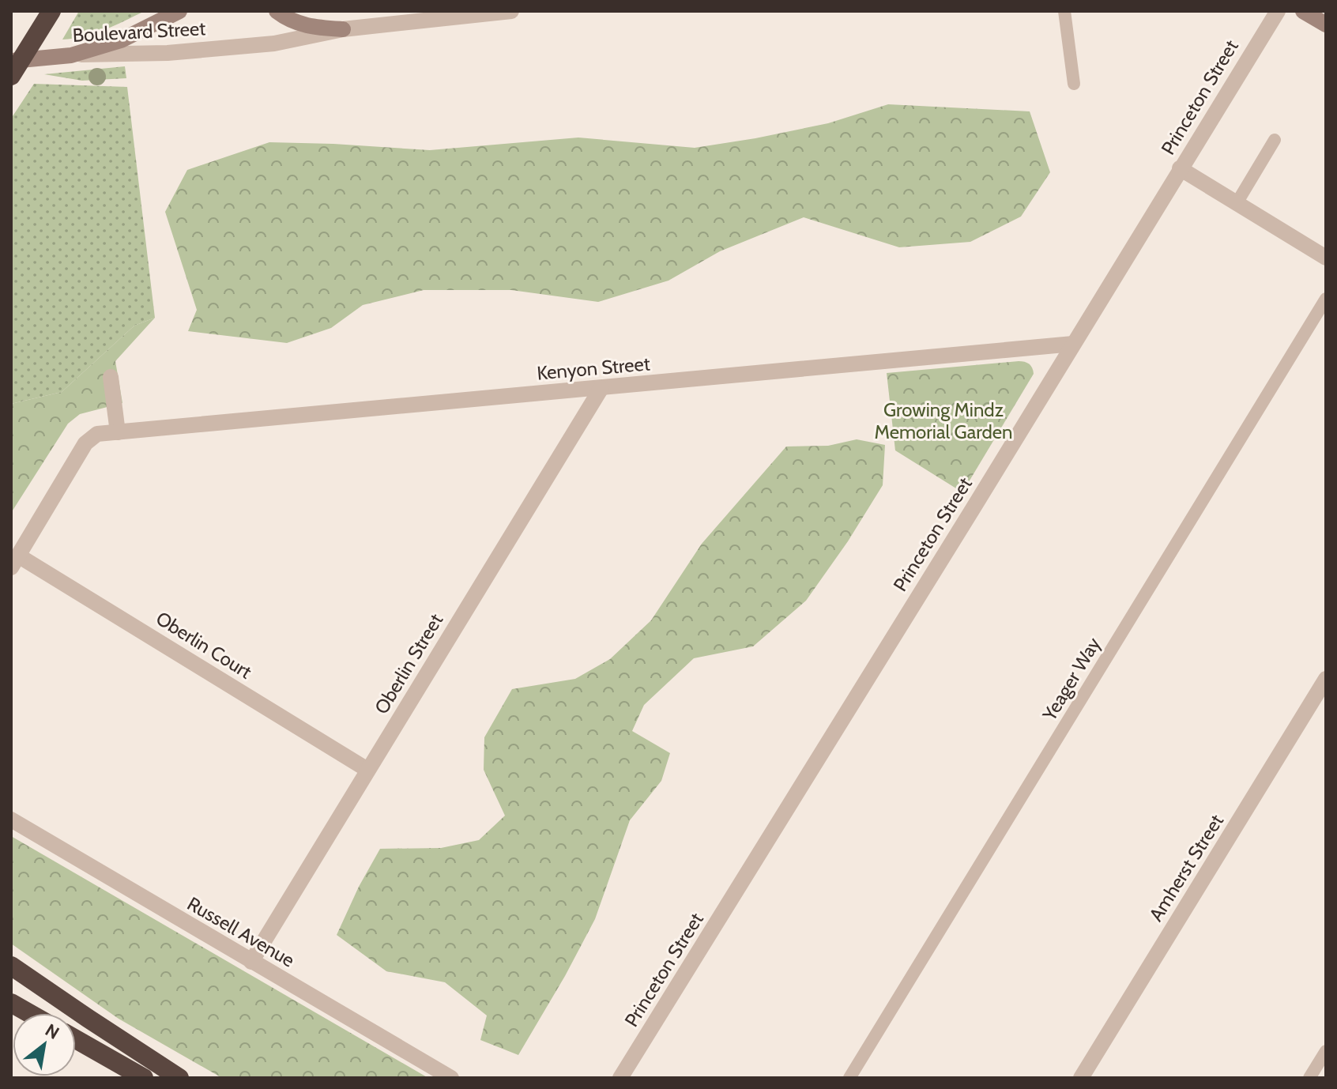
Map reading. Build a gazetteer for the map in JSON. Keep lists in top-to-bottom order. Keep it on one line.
{"streets":{"main road":["Boulevard Street"],"street":["Princeton Street","Kenyon Street","Oberlin Court","Oberlin Street","Amherst Street","Russell Avenue"],"lane":["Yeager Way"]},"crossings":[["Princeton Street","Kenyon Street"],["Kenyon Street","Oberlin Court"],["Kenyon Street","Oberlin Street"],["Oberlin Court","Oberlin Street"],["Oberlin Street","Russell Avenue"]],"parks":["Growing Mindz Memorial Garden"],"north":"top right"}
